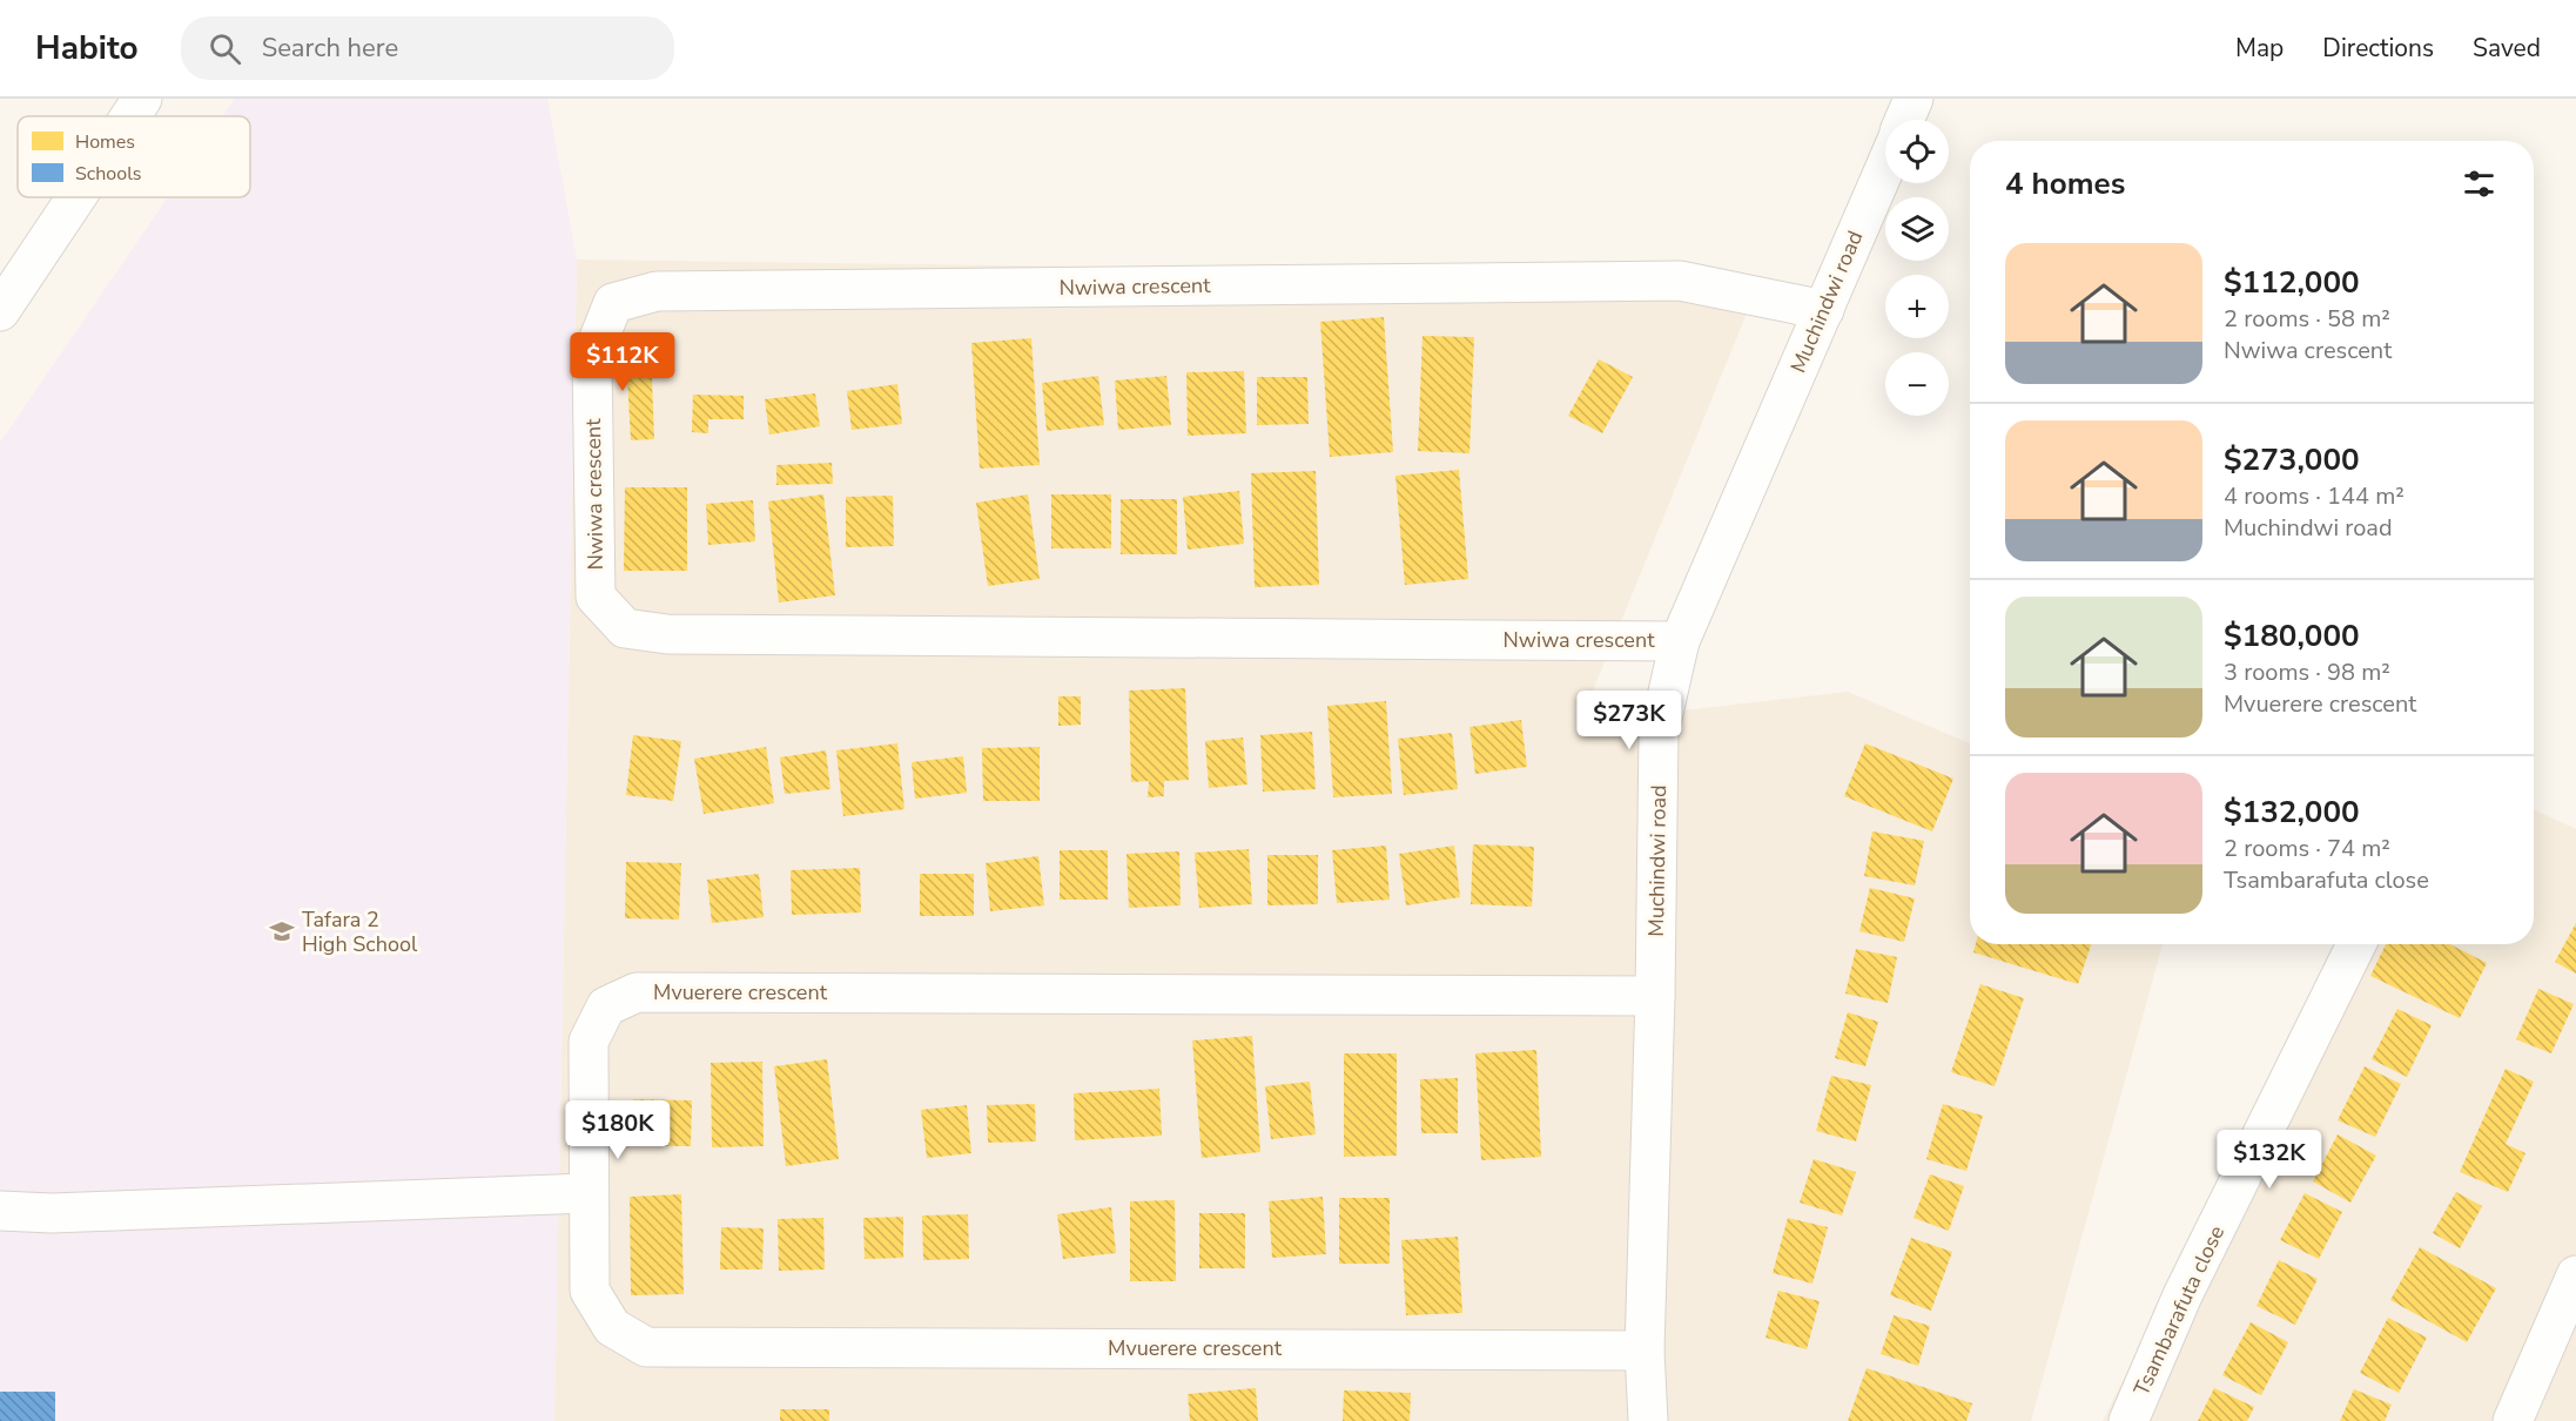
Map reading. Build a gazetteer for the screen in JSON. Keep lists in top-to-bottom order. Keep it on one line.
{"streets":{"street":["Nwiwa crescent","Muchindwi road","Mvuerere crescent","Tsambarafuta close"]},"crossings":[["Nwiwa crescent","Muchindwi road"],["Muchindwi road","Mvuerere crescent"]],"places":{"school or university":["Tafara 2 High School"]},"legend":["Homes","Schools"],"page":{"header":"Habito","search":"Search here","nav":["Map","Directions","Saved"],"map_buttons":["+","−"],"heading":"4 homes","list":[{"name":"$112,000","note":"2 rooms · 58 m² · Nwiwa crescent"},{"name":"$273,000","note":"4 rooms · 144 m² · Muchindwi road"},{"name":"$180,000","note":"3 rooms · 98 m² · Mvuerere crescent"},{"name":"$132,000","note":"2 rooms · 74 m² · Tsambarafuta close"}],"price":["$112K","$273K","$180K","$132K"]}}
